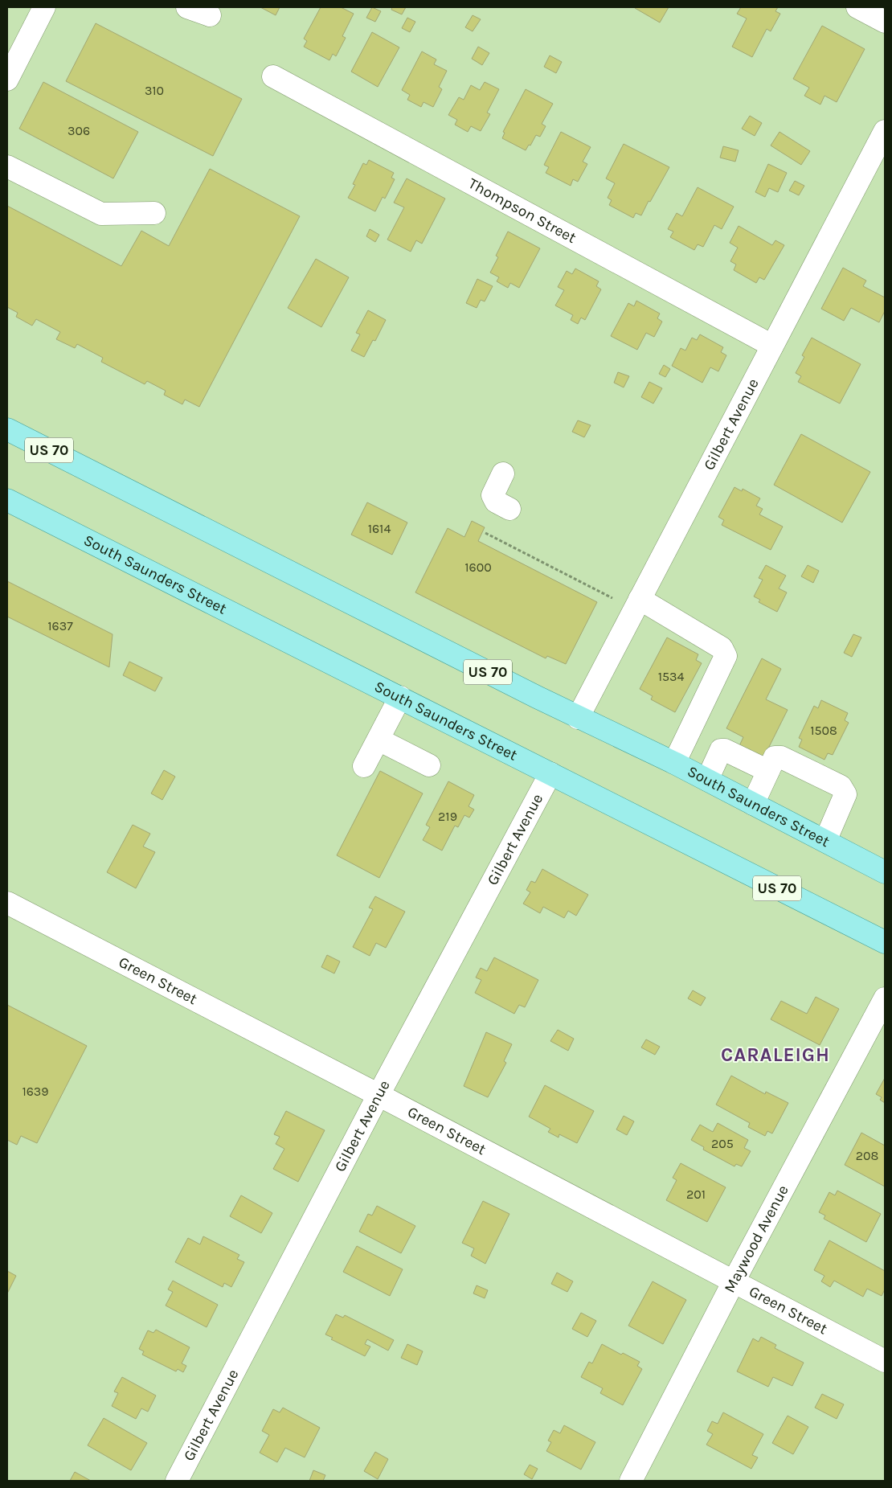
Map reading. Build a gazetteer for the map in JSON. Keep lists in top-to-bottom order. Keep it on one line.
{"streets":{"main road":["US 70","South Saunders Street"],"street":["Thompson Street","Gilbert Avenue","Green Street","Maywood Avenue"]},"crossings":[["Thompson Street","Gilbert Avenue"],["Gilbert Avenue","South Saunders Street"],["Gilbert Avenue","Green Street"],["Green Street","Maywood Avenue"]],"districts":["CARALEIGH"],"house_numbers":["310","306","1614","1600","1637","1534","1508","219","1639","205","208","201"]}
